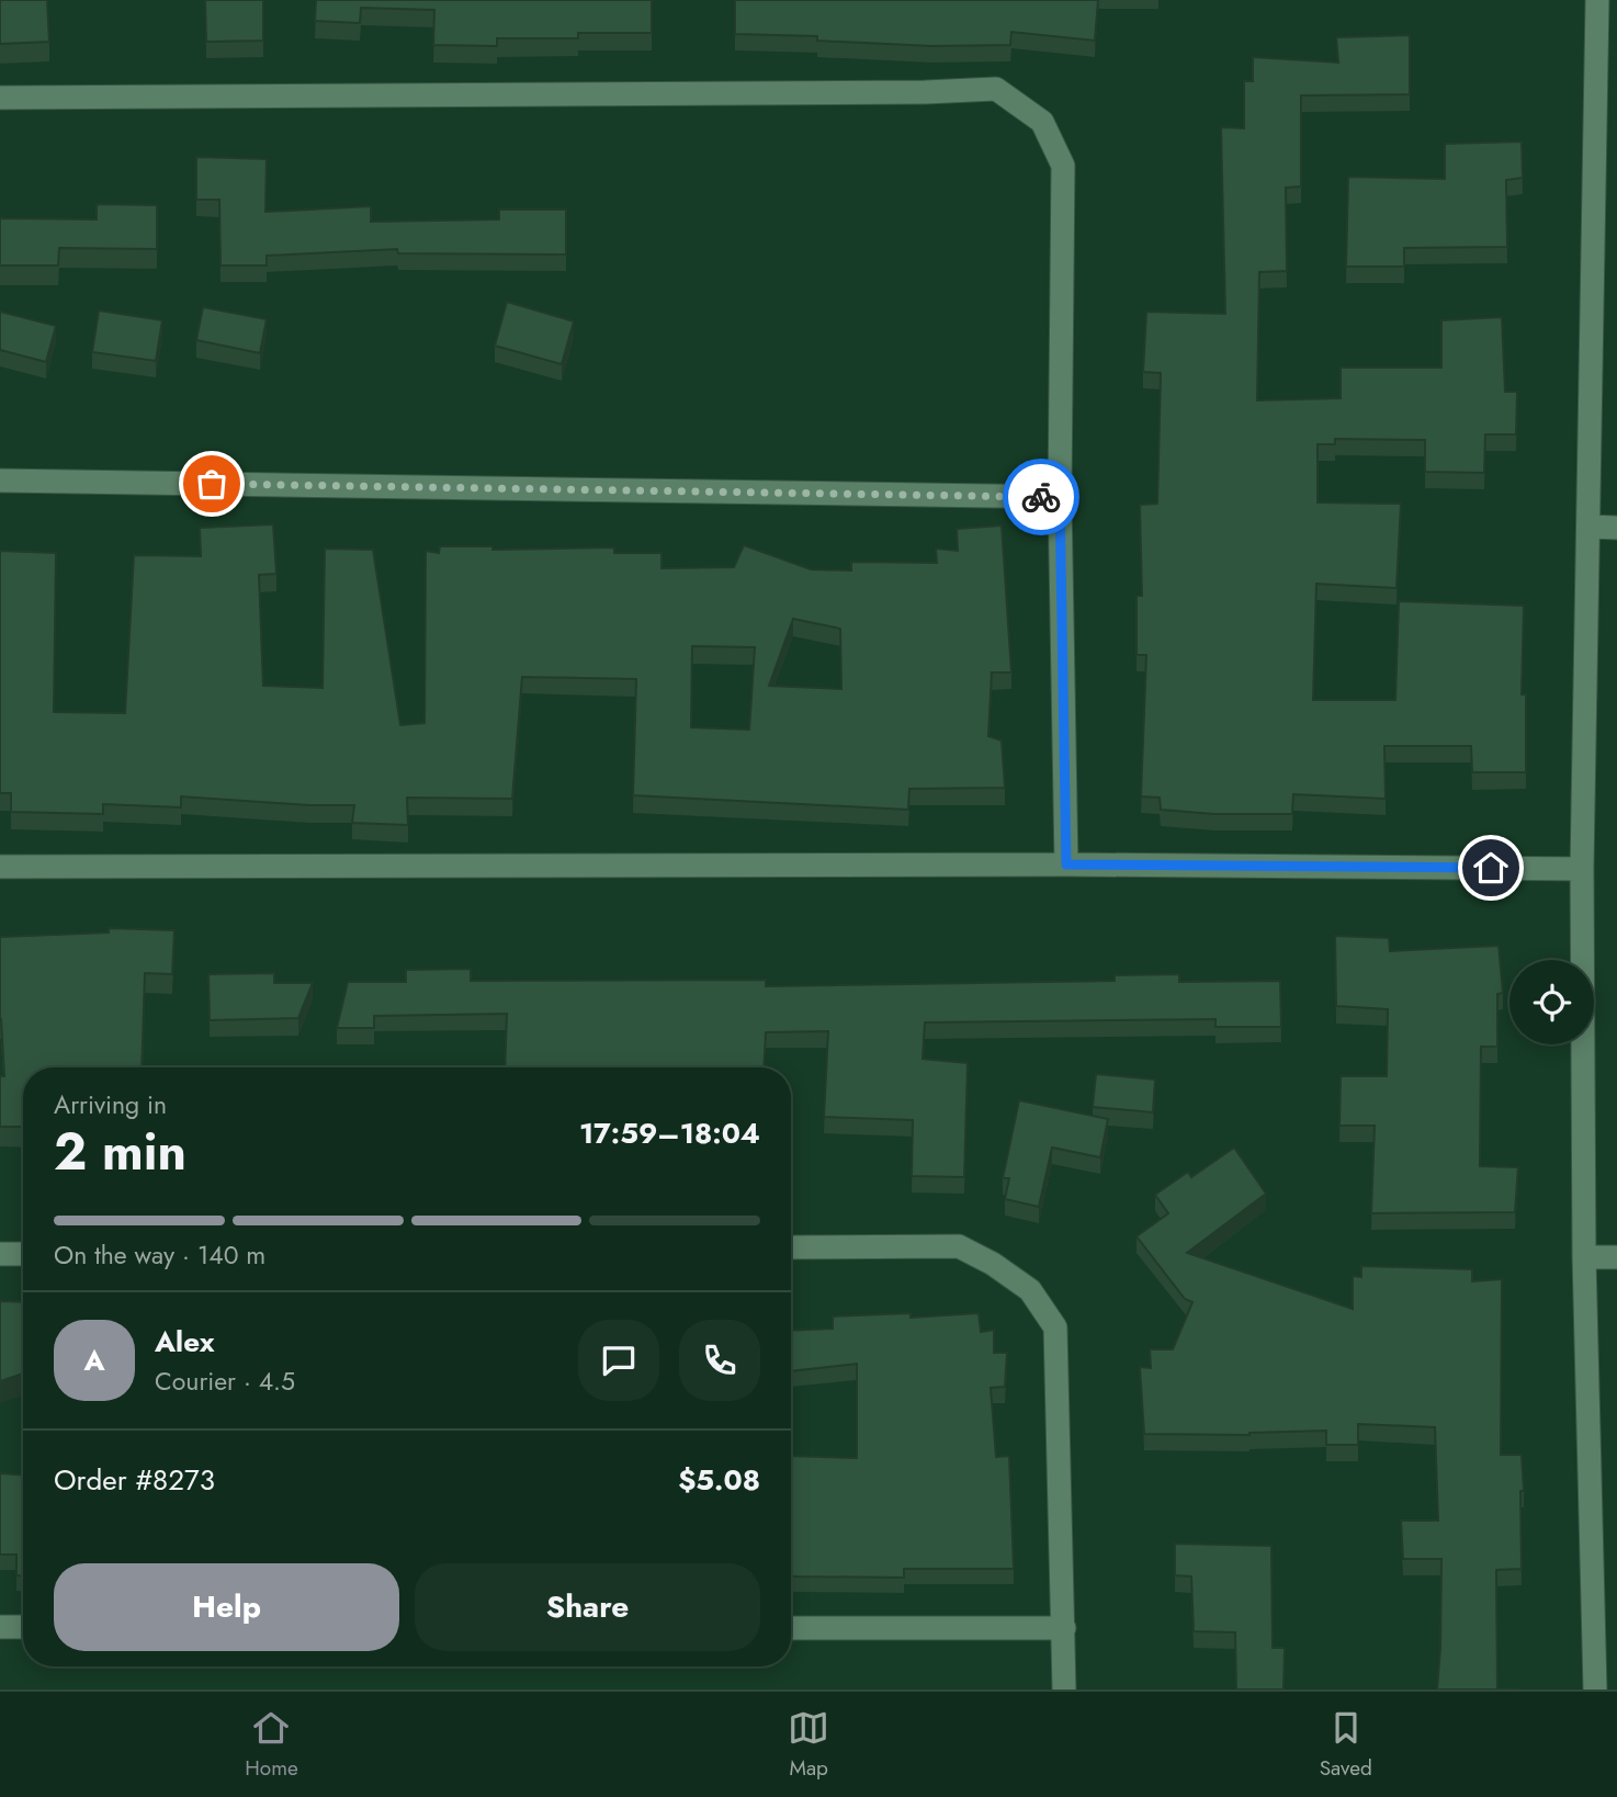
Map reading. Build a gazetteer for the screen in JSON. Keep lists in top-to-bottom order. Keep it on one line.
{"page":{"heading":["2 min","Arriving in","17:59–18:04"],"panel":["Alex","Courier · 4.5","Order #8273","$5.08"],"bar":"On the way · 140 m","round":"A","buttons":["Help","Share"],"tabs":["Home","Map","Saved"]}}
